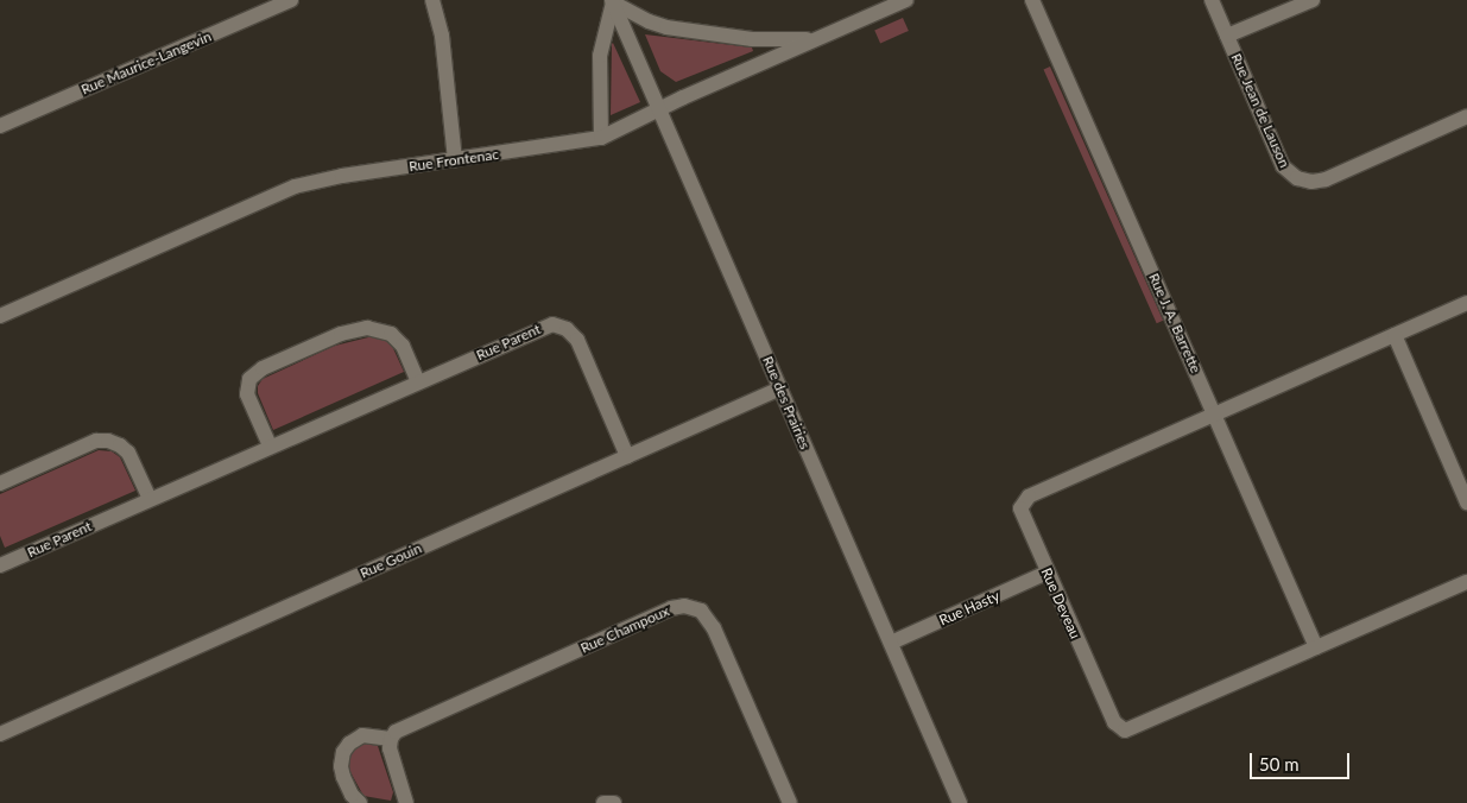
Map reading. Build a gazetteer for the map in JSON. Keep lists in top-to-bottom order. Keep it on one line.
{"streets":{"street":["Rue Maurice-Langevin","Rue Jean de Lauson","Rue Frontenac","Rue J. A. Barrette","Rue Parent","Rue des Prairies","Rue Gouin","Rue Deveau","Rue Hasty","Rue Champoux"]},"crossings":[["Rue Frontenac","Rue des Prairies"],["Rue J. A. Barrette","Rue Deveau"],["Rue Parent","Rue Gouin"],["Rue des Prairies","Rue Gouin"],["Rue des Prairies","Rue Hasty"],["Rue Deveau","Rue Hasty"]],"scale_bar":"50 m"}
